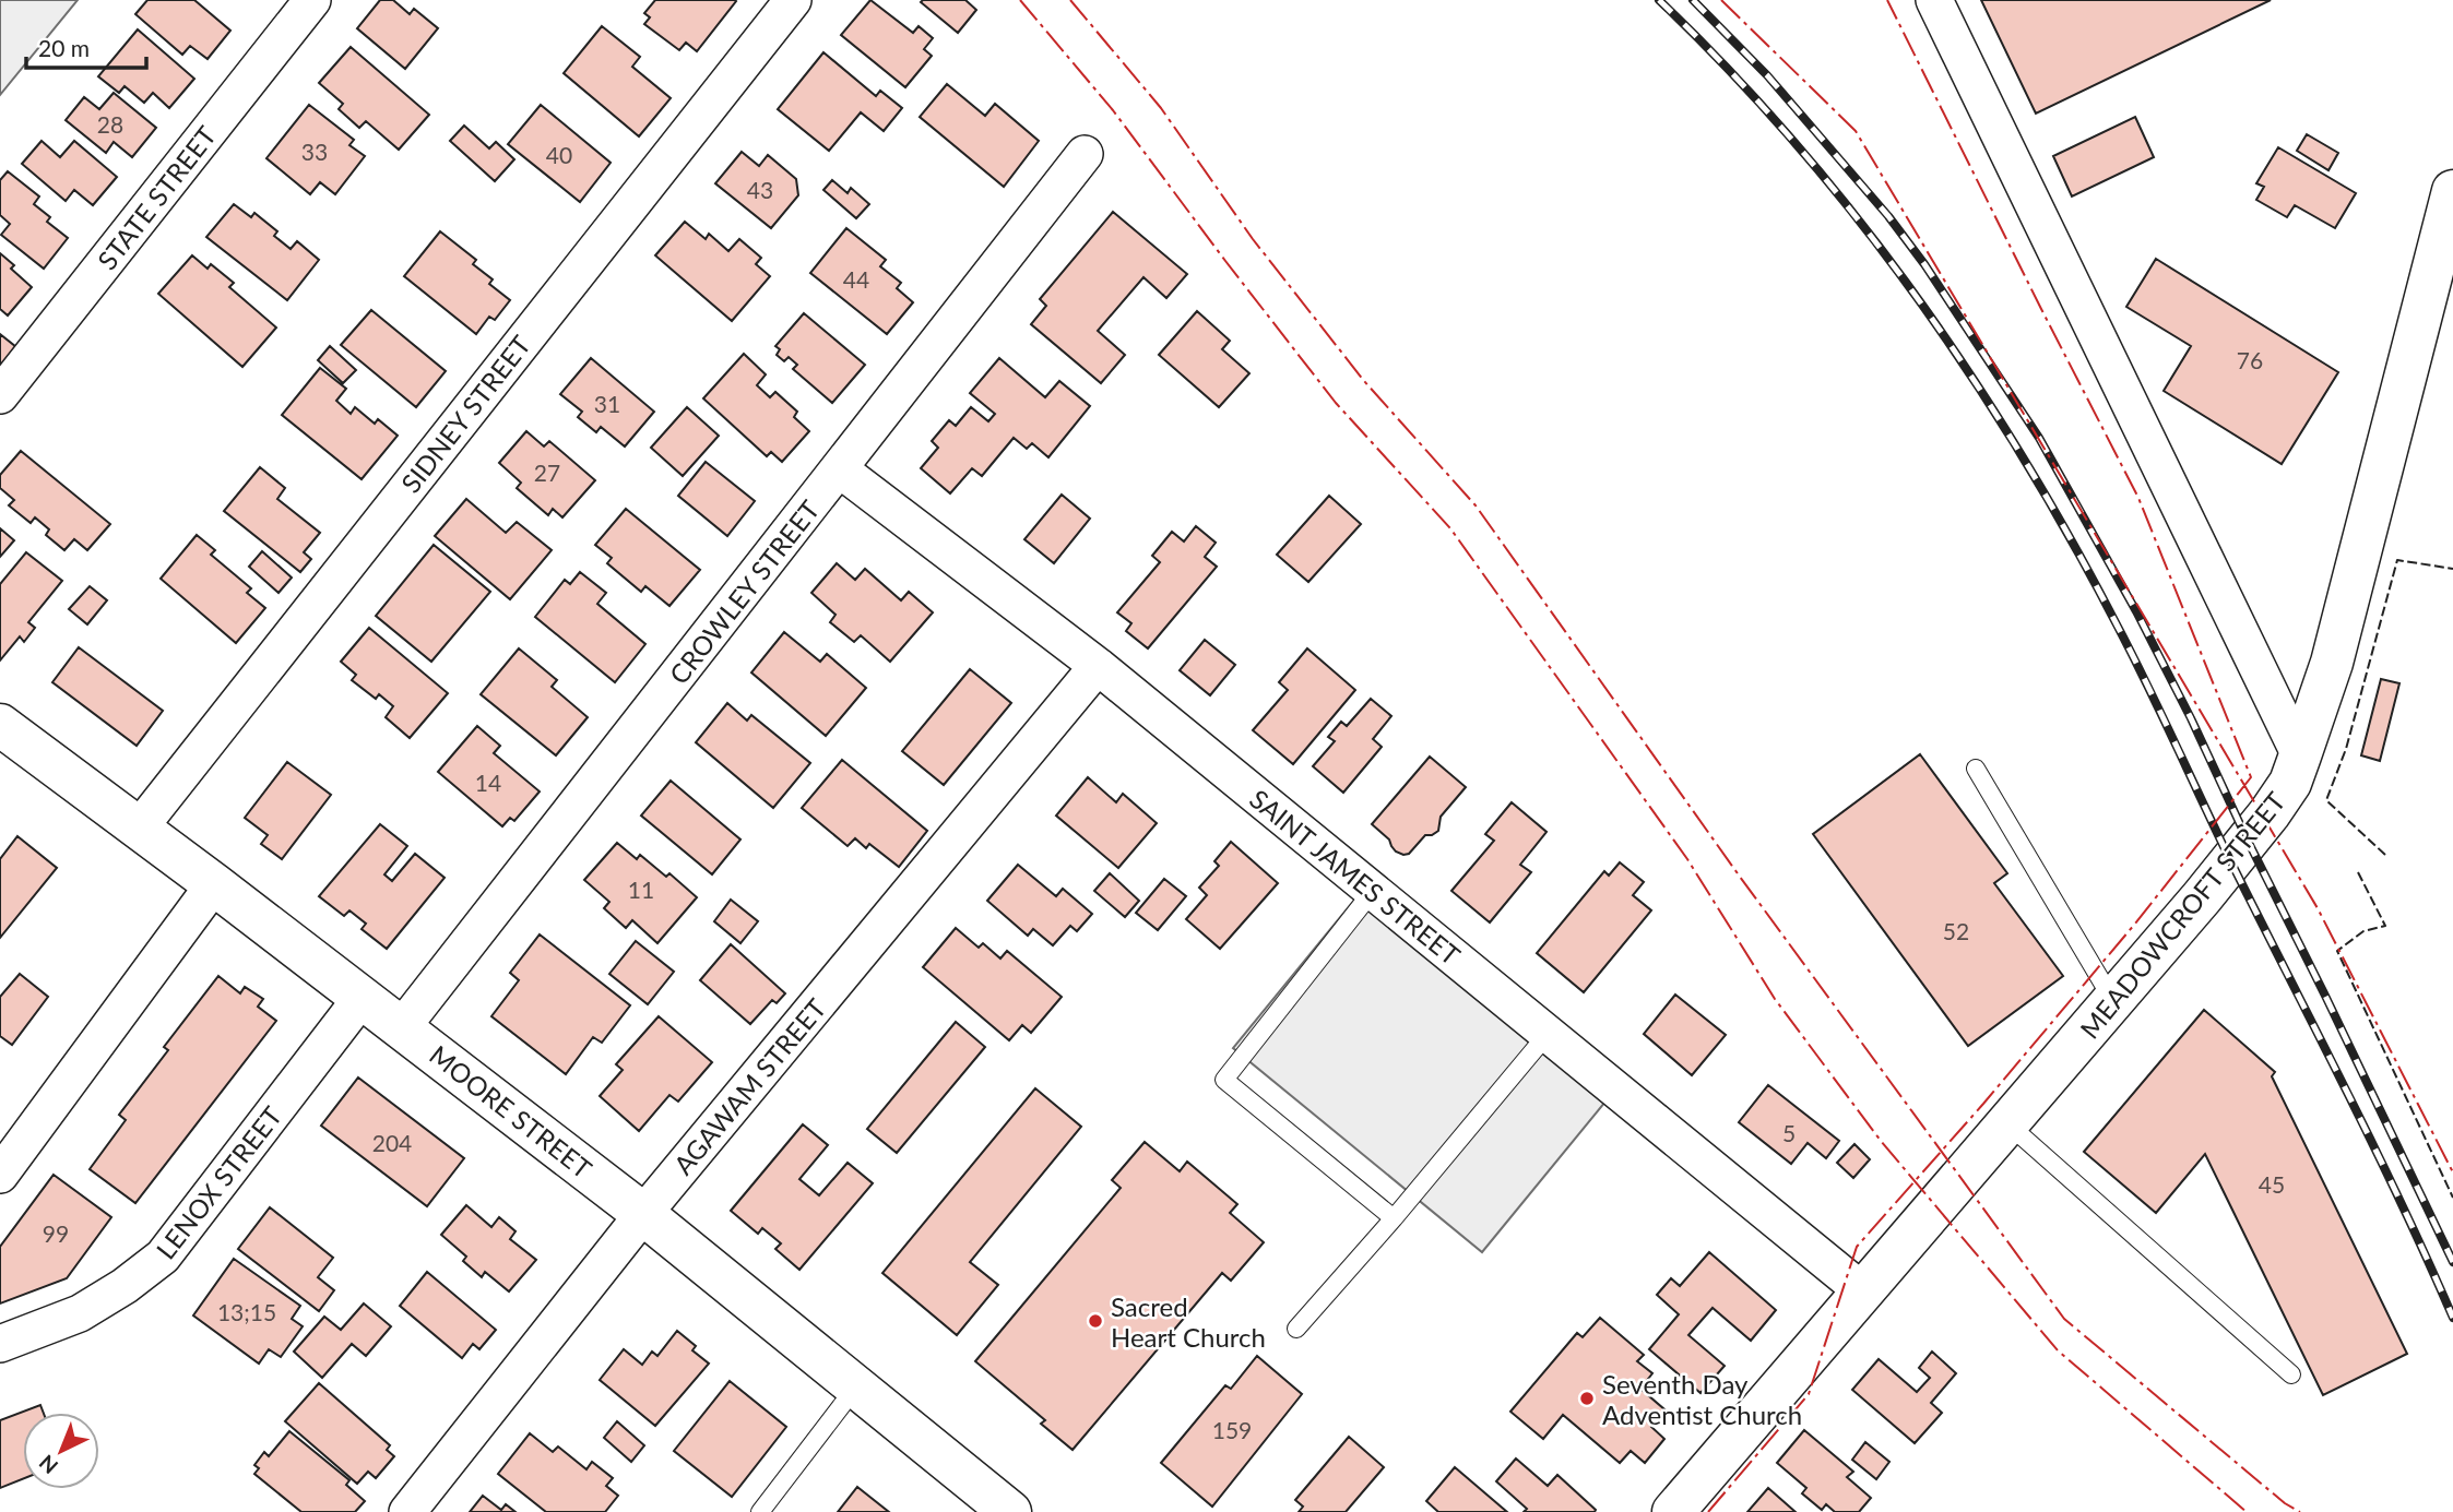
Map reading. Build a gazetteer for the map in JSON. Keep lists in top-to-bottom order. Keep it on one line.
{"streets":{"street":["STATE STREET","SIDNEY STREET","CROWLEY STREET","SAINT JAMES STREET","MEADOWCROFT STREET","AGAWAM STREET","MOORE STREET","LENOX STREET"]},"crossings":[["SIDNEY STREET","MOORE STREET"],["CROWLEY STREET","SAINT JAMES STREET"],["CROWLEY STREET","MOORE STREET"],["SAINT JAMES STREET","MEADOWCROFT STREET"],["SAINT JAMES STREET","AGAWAM STREET"],["AGAWAM STREET","MOORE STREET"],["MOORE STREET","LENOX STREET"]],"places":["Sacred Heart Church","Seventh Day Adventist Church"],"house_numbers":["28","33","40","43","44","76","31","27","14","11","52","5","204","45","99","13;15","159"],"scale_bar":"20 m","north":"bottom left"}
